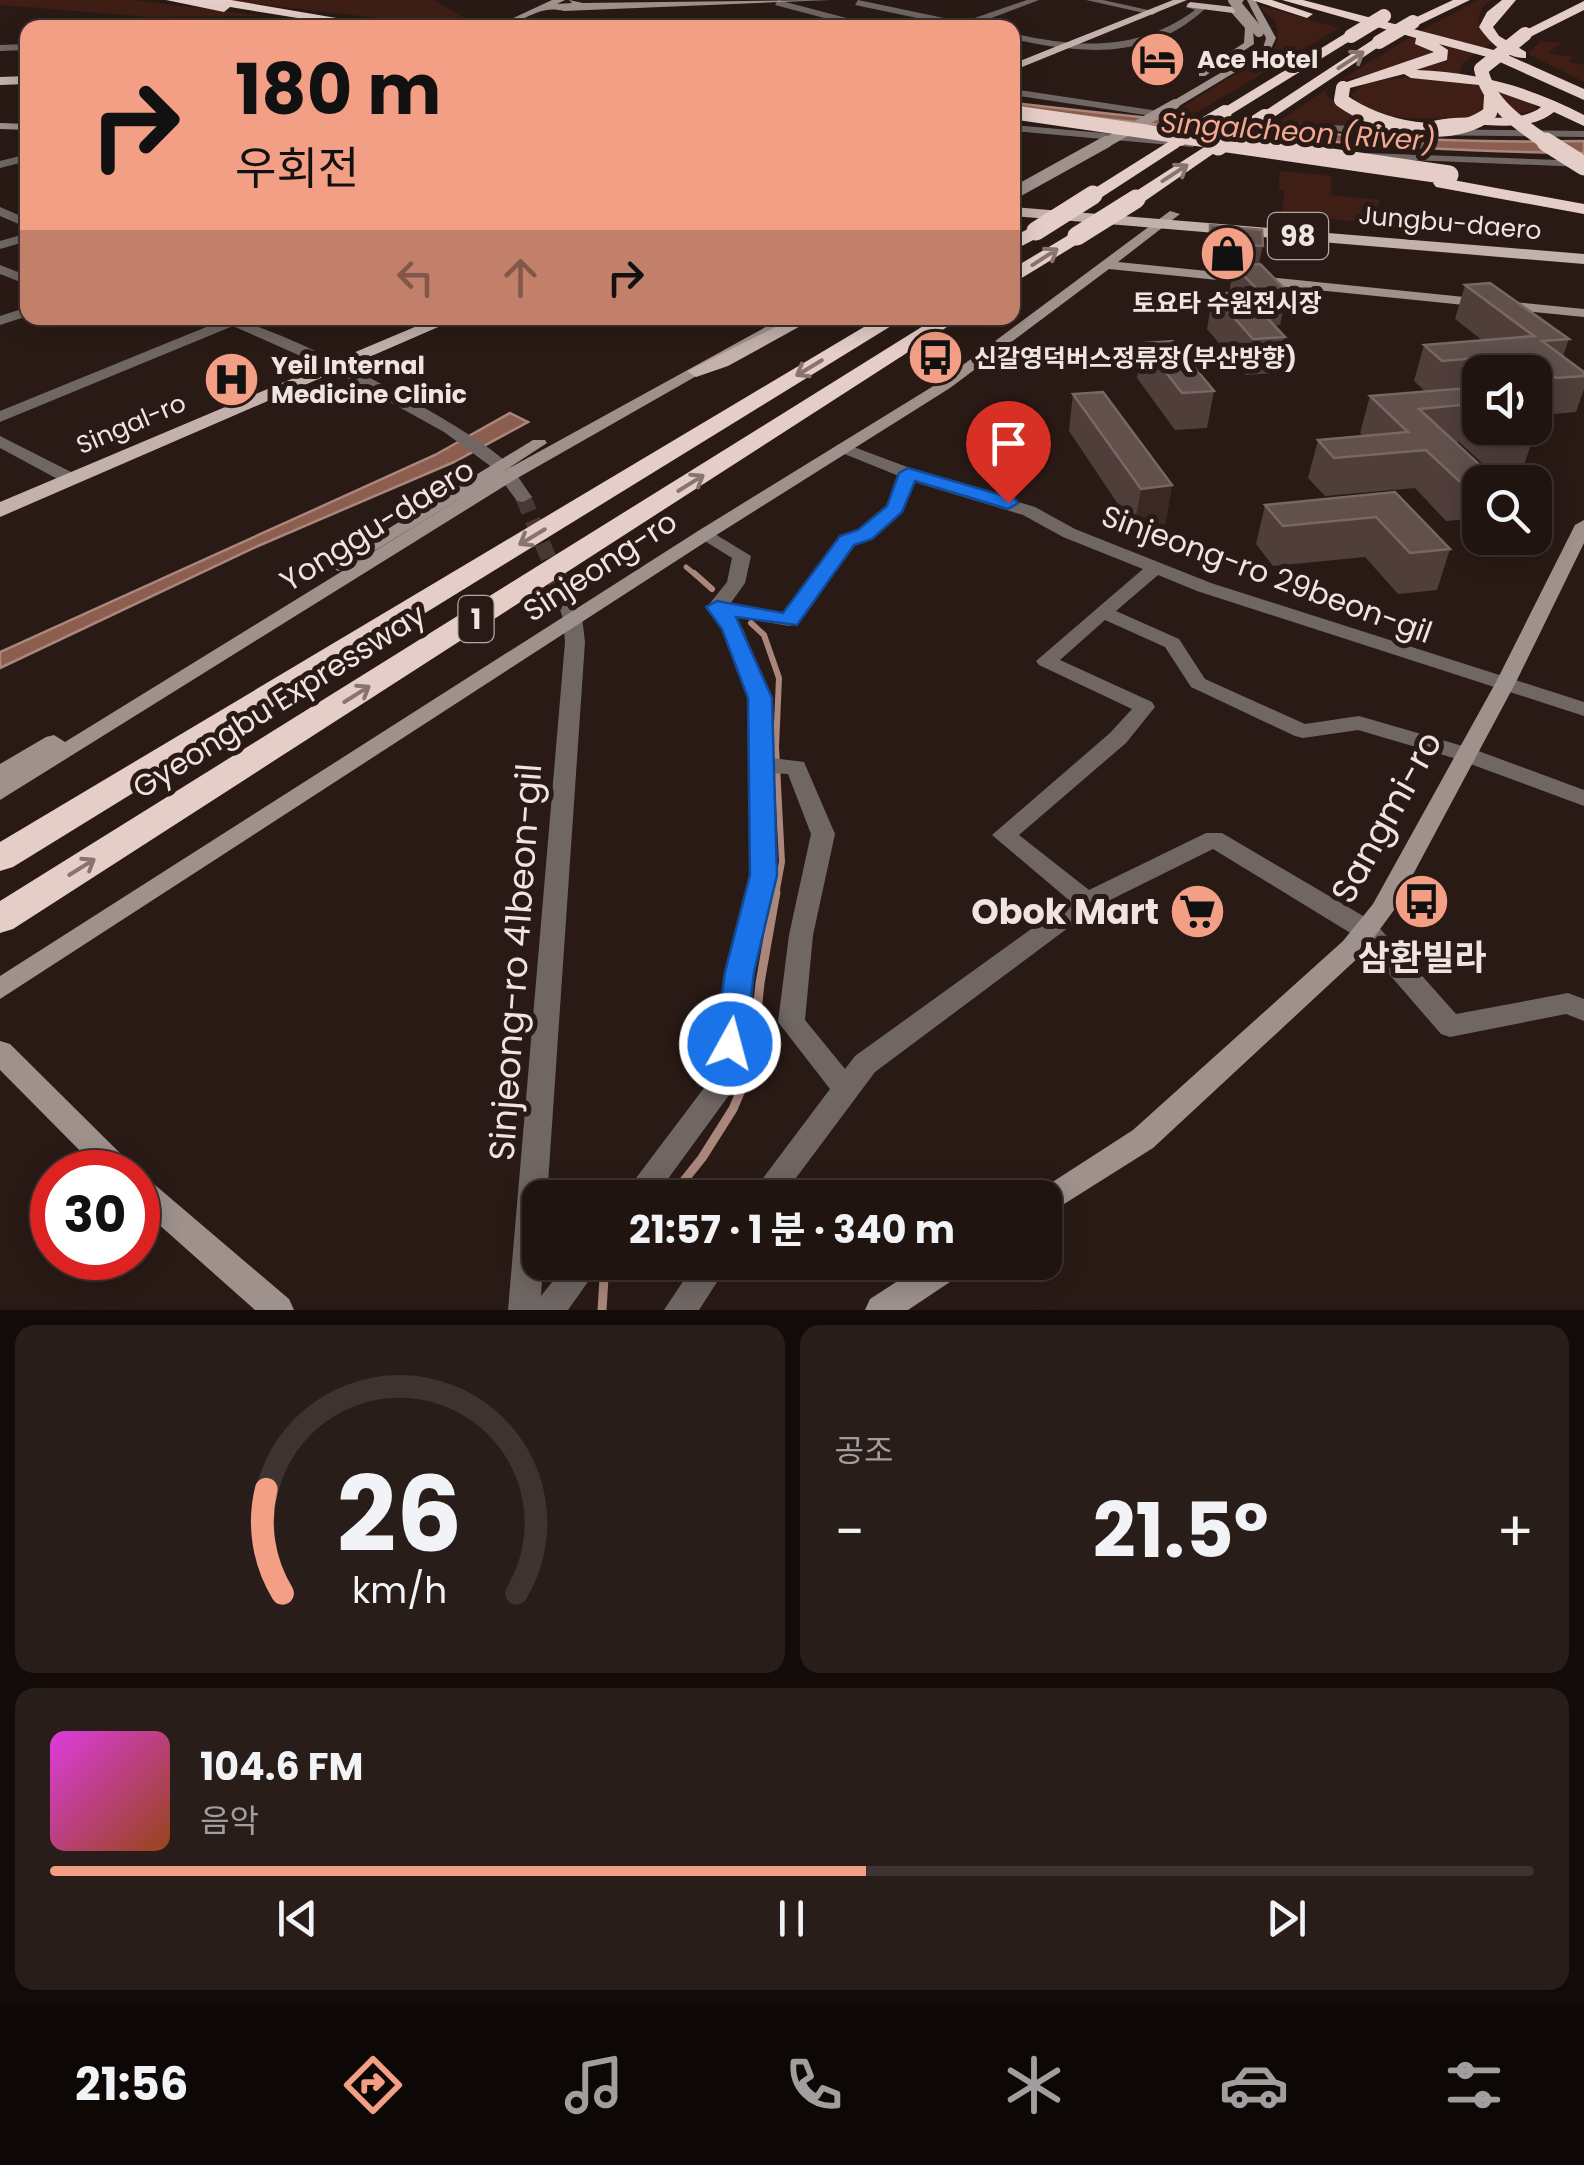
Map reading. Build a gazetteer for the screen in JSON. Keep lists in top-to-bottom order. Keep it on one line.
{"streets":{"highway":["1","Gyeongbu Expressway"],"main road":["Jungbu-daero","98","Singal-ro","Yonggu-daero","Sinjeong-ro","Sangmi-ro"],"street":["Sinjeong-ro 29beon-gil","Sinjeong-ro 41beon-gil"]},"crossings":[["Jungbu-daero","Sinjeong-ro"],["Sinjeong-ro","Sinjeong-ro 29beon-gil"],["Sinjeong-ro","Sinjeong-ro 41beon-gil"],["Sinjeong-ro 29beon-gil","Sangmi-ro"]],"water":["Singalcheon (River)"],"places":{"hotel":["Ace Hotel"],"shop":["토요타 수원전시장"],"bus stop":["신갈영덕버스정류장(부산방향)","삼환빌라"],"hospital":["Yeil Internal Medicine Clinic"],"supermarket":["Obok Mart"]},"page":{"turn":["180 m","우회전"],"limit":"30","trip":"21:57 · 1 분 · 340 m","tile":"공조","heat":["−","21.5°","+"],"song":["104.6 FM","음악"],"tabs":"21:56","gauge":["26","km/h"]}}
